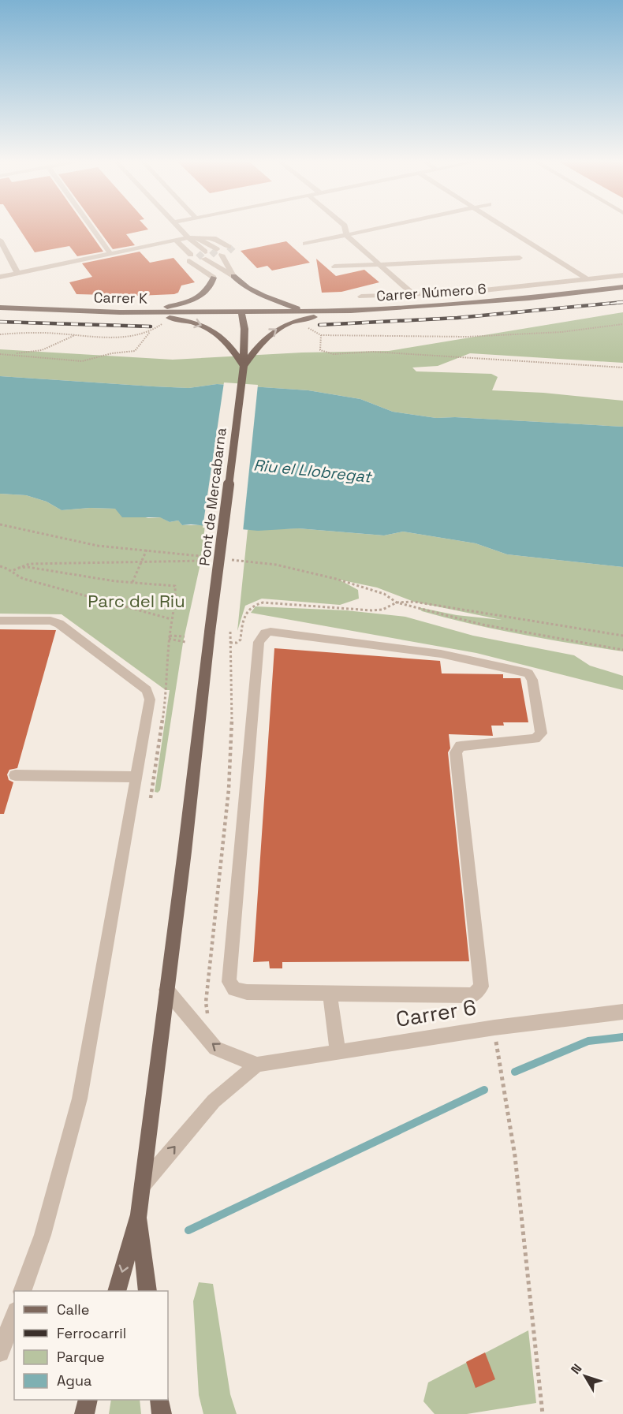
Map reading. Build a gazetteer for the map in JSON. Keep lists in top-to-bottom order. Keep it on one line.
{"streets":{"main road":["Carrer Número 6","Carrer K","Pont de Mercabarna"],"street":["Carrer 6"]},"crossings":[["Carrer Número 6","Carrer K"],["Carrer Número 6","Pont de Mercabarna"],["Carrer K","Pont de Mercabarna"]],"water":["Riu el Llobregat"],"parks":["Parc del Riu"],"legend":["Calle","Ferrocarril","Parque","Agua"],"north":"top left"}
